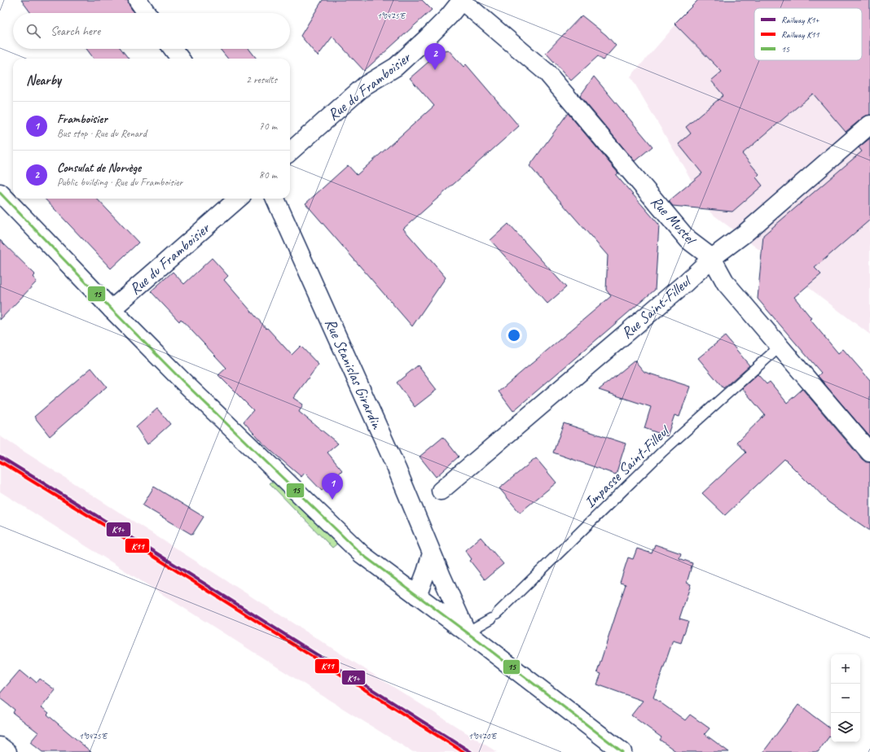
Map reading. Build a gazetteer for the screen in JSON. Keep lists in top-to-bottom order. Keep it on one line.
{"streets":{"street":["Rue du Framboisier","Rue Mustel","Rue Saint-Filleul","Rue Stanislas Girardin"],"lane":["Impasse Saint-Filleul"]},"crossings":[["Rue du Framboisier","Rue Mustel"],["Rue Mustel","Rue Saint-Filleul"],["Rue Mustel","Impasse Saint-Filleul"],["Rue Stanislas Girardin","Impasse Saint-Filleul"]],"lines":["transit line 15","rail line K1+","rail line K11"],"legend":["Railway K1+","Railway K11","15"],"page":{"search":"Search here","pins":["2","1"],"heading":["Nearby","2 results"],"list":[{"mark":"1","name":"Framboisier","note":"Bus stop · Rue du Renard","value":"70 m"},{"mark":"2","name":"Consulat de Norvège","note":"Public building · Rue du Framboisier","value":"80 m"}],"map_buttons":["+","−"]},"coordinates":["1°04'25\"E","1°04'20\"E"]}
